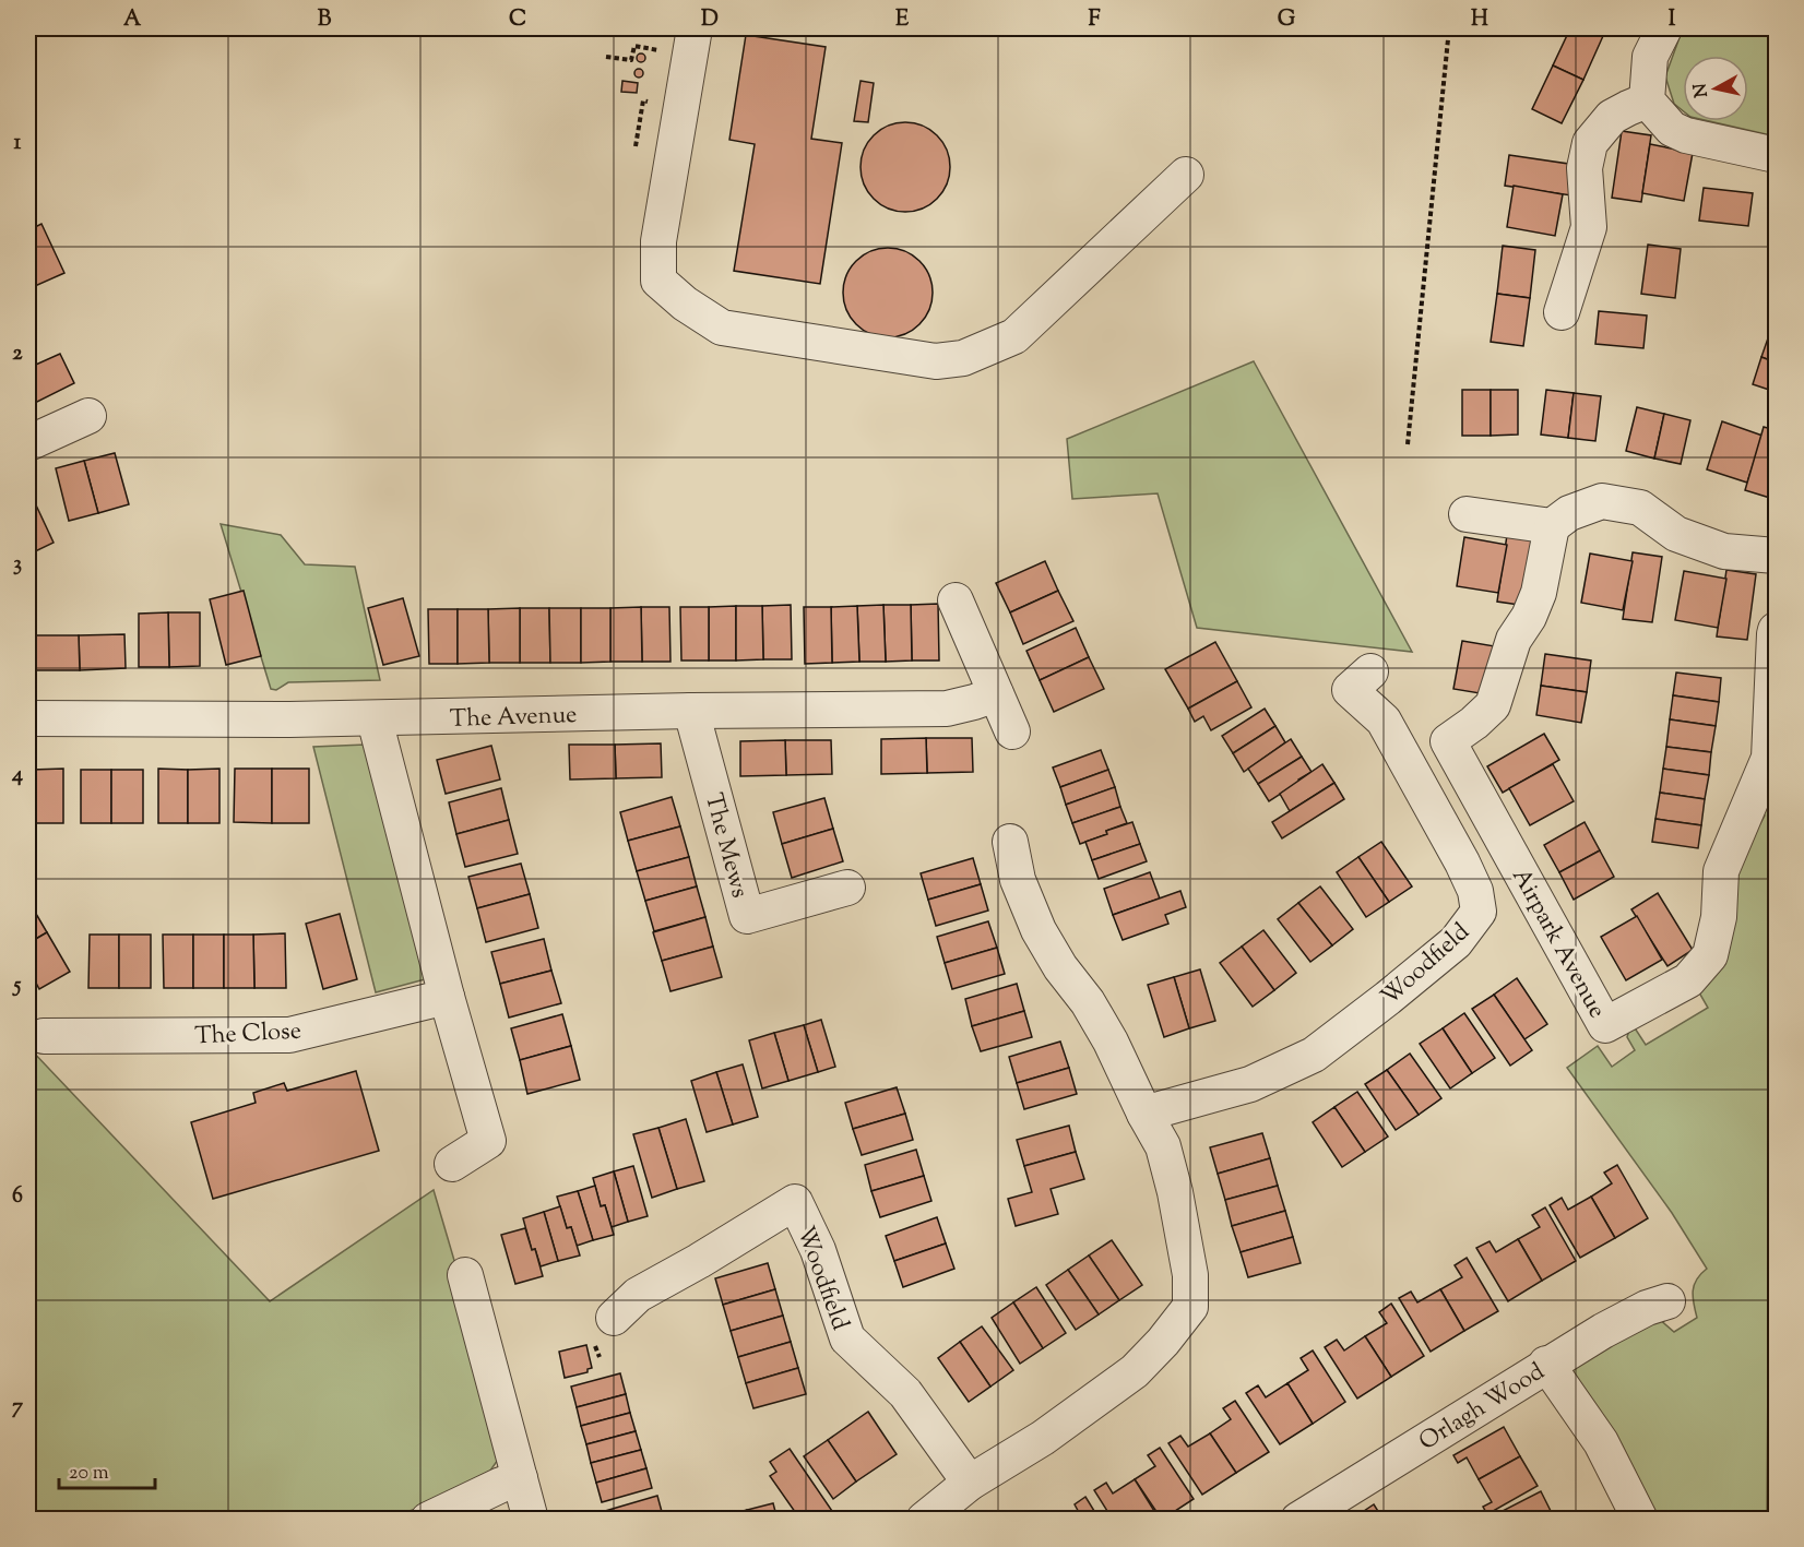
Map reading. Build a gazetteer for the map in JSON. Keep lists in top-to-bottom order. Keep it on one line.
{"streets":{"street":["The Avenue","The Mews","Airpark Avenue","Woodfield","The Close","Orlagh Wood"]},"crossings":[["The Avenue","The Mews"]],"scale_bar":"20 m","north":"left","grid":{"columns":["A","B","C","D","E","F","G","H","I"],"rows":["1","2","3","4","5","6","7"]}}
